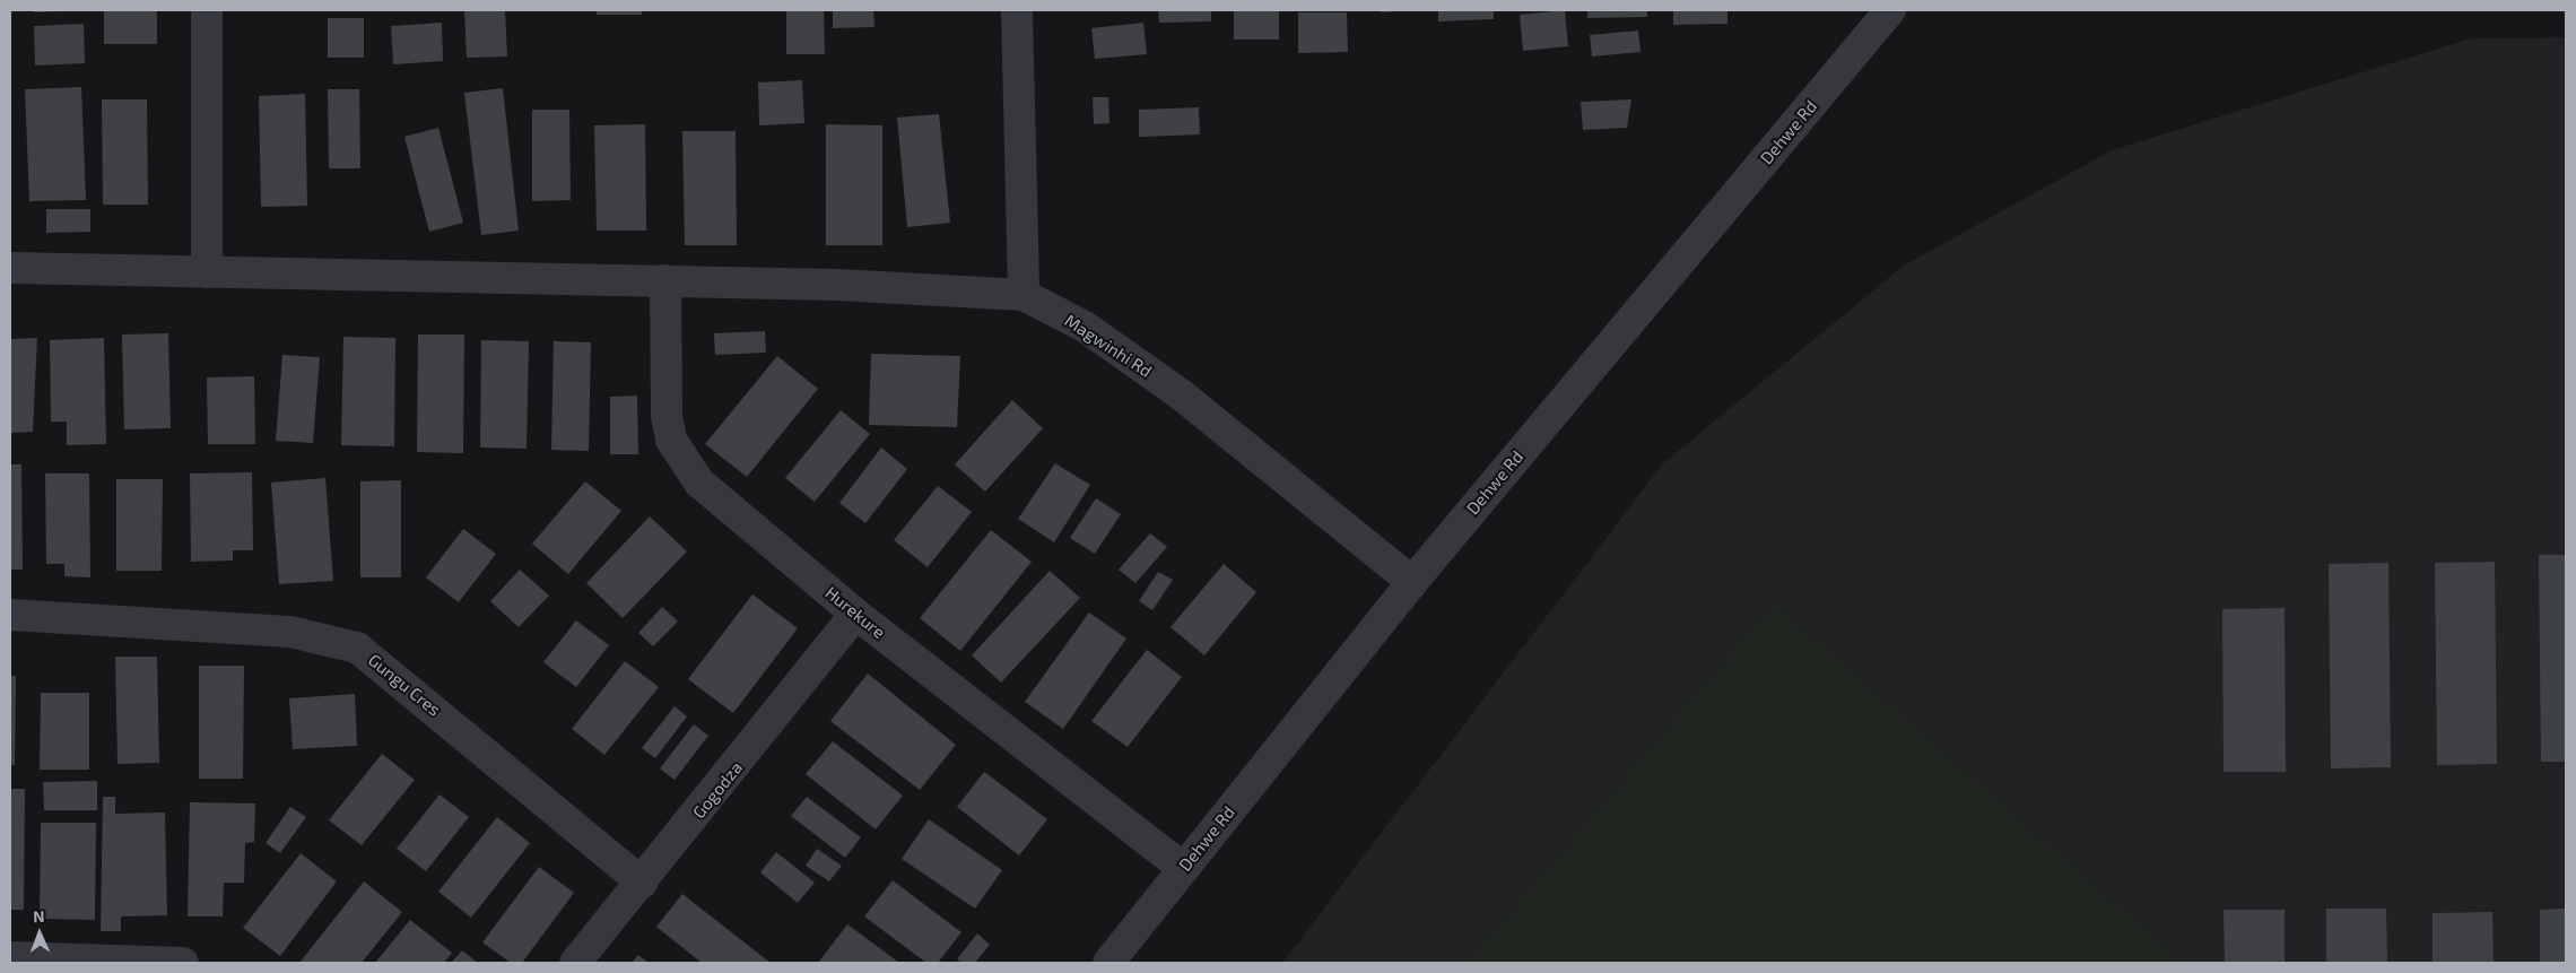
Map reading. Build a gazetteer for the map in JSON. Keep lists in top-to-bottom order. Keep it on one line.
{"streets":{"street":["Dehwe Rd","Magwinhi Rd","Hurekure","Gungu Cres","Gogodza"]},"crossings":[["Dehwe Rd","Magwinhi Rd"],["Dehwe Rd","Hurekure"],["Hurekure","Gogodza"],["Gungu Cres","Gogodza"]],"north":"top"}
